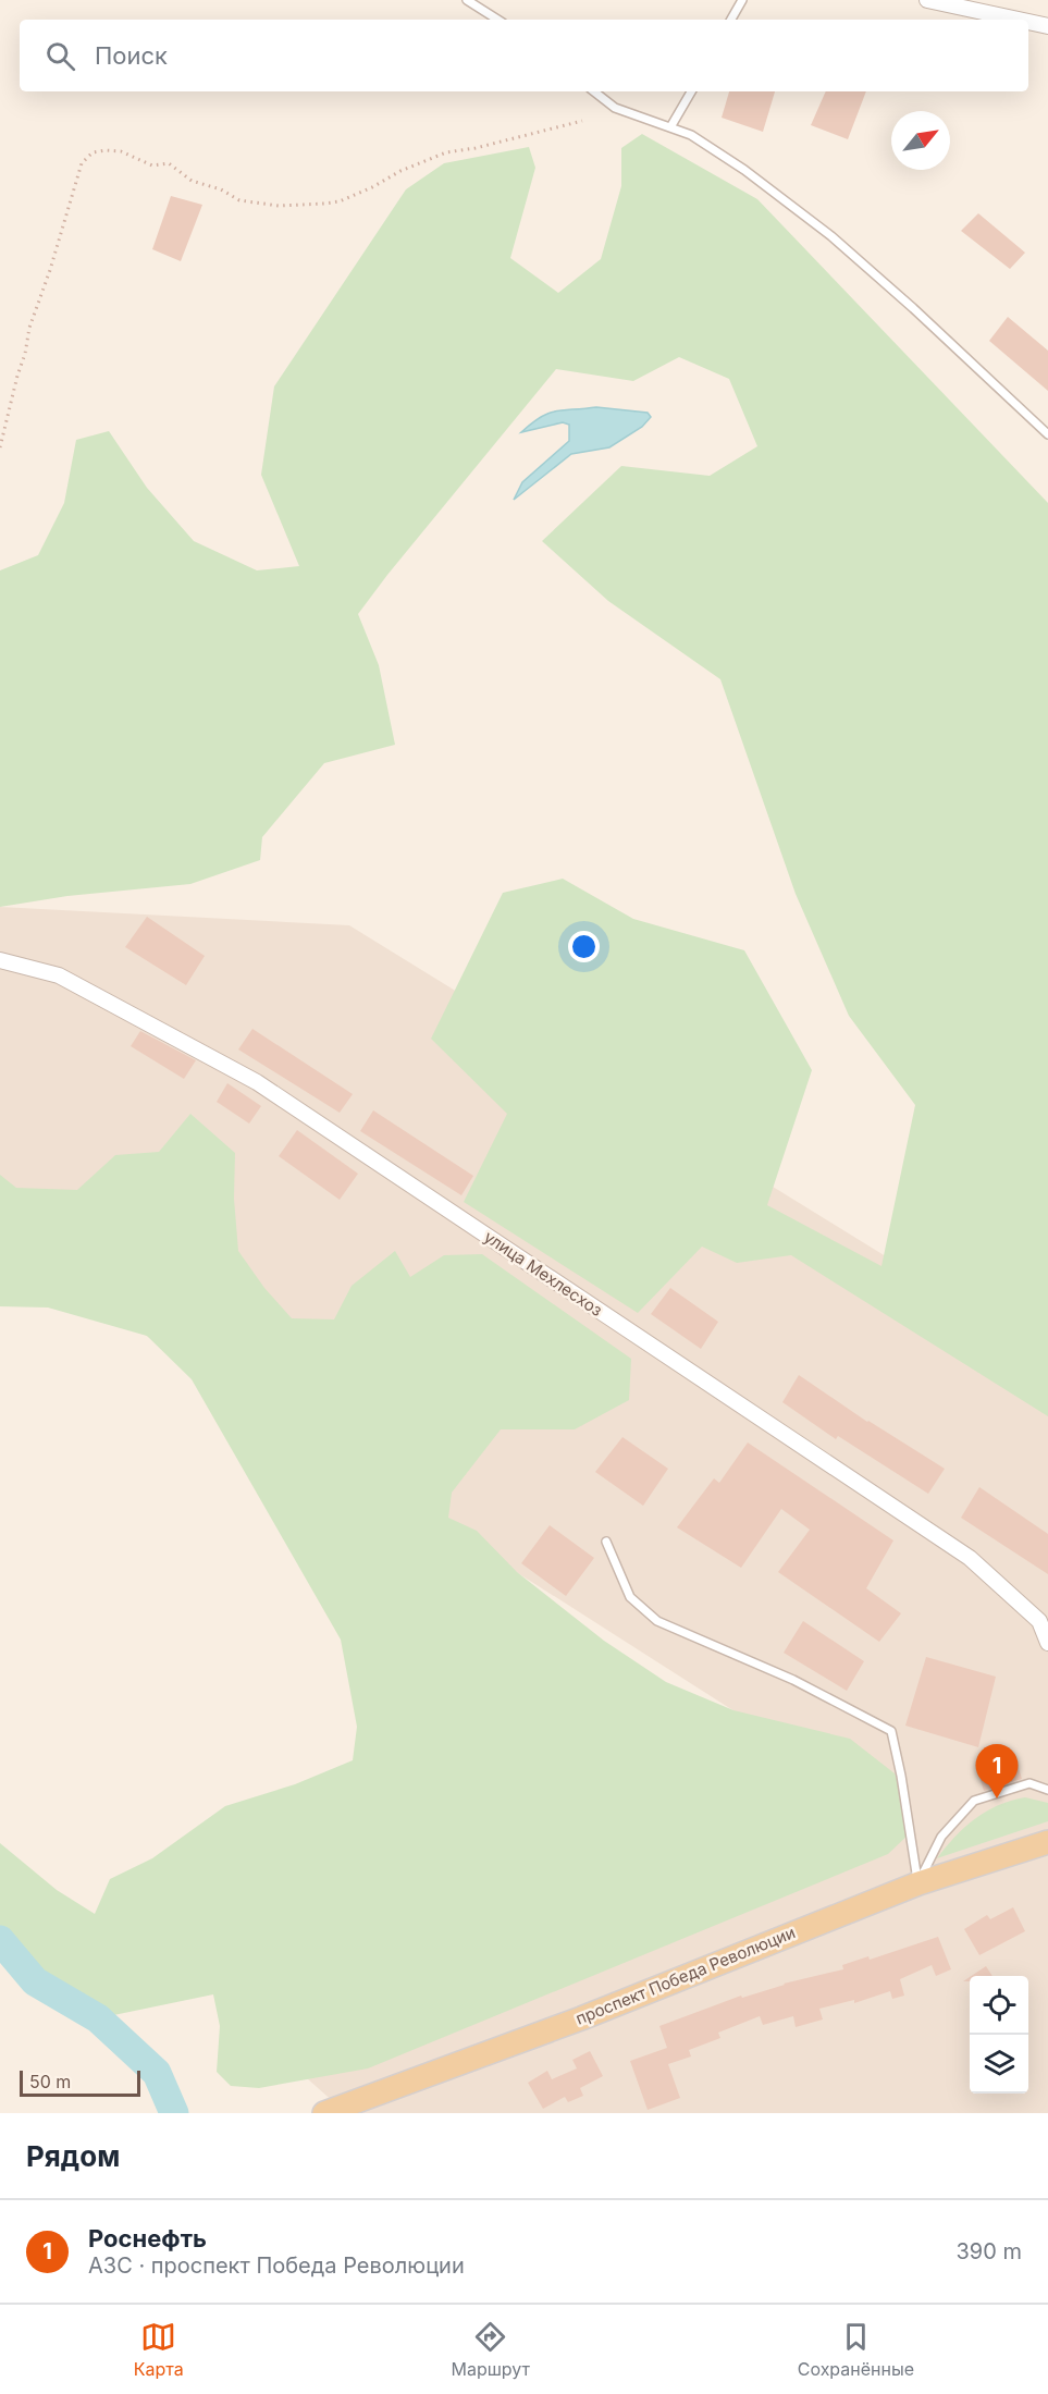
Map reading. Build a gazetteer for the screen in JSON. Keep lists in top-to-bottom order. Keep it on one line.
{"streets":{"main road":["проспект Победа Революции"],"street":["улица Мехлесхоз"]},"scale_bar":"50 m","north":"top right","page":{"search":"Поиск","pins":"1","scale":"50 m","heading":"Рядом","list":[{"mark":"1","name":"Роснефть","note":"АЗС · проспект Победа Революции","value":"390 m"}],"nav":["Карта","Маршрут","Сохранённые"]}}
